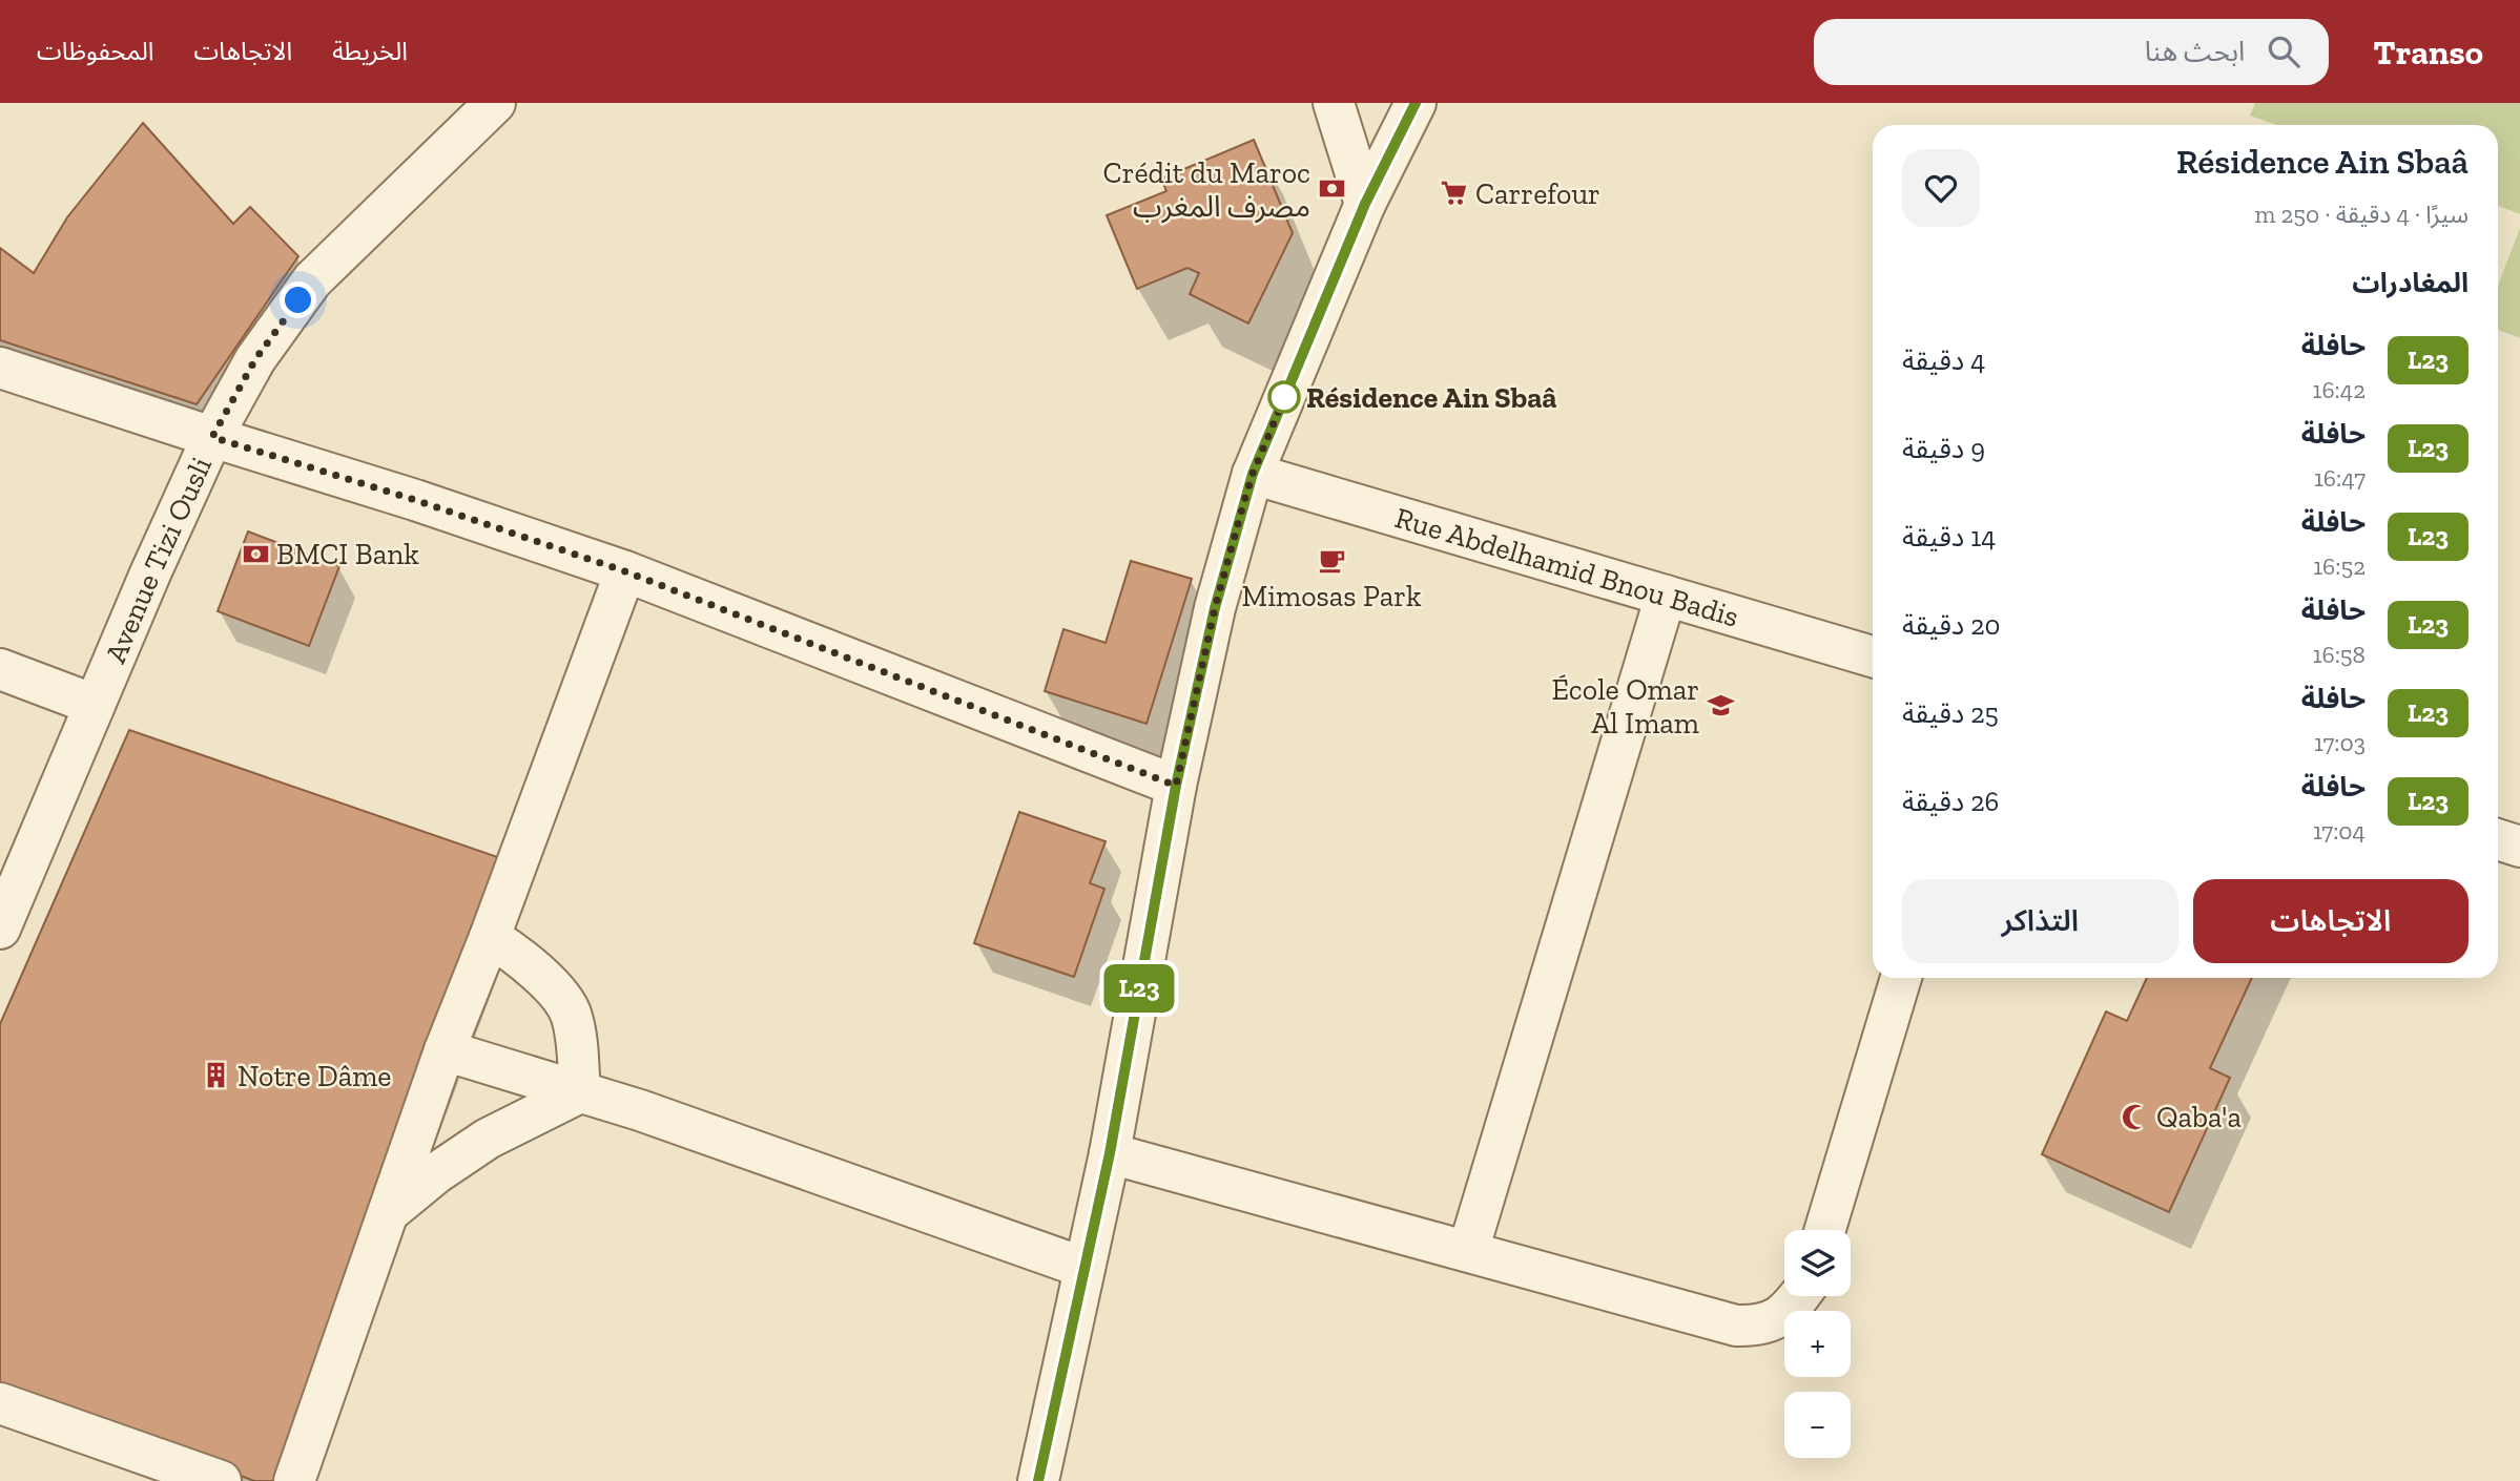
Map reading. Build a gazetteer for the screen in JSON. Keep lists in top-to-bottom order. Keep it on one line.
{"streets":{"street":["Avenue Tizi Ousli","Rue Abdelhamid Bnou Badis"]},"places":{"bank":["Crédit du Maroc مصرف المغرب","BMCI Bank"],"supermarket":["Carrefour"],"other":["Résidence Ain Sbaâ"],"cafe":["Mimosas Park"],"school or university":["École Omar Al Imam"],"building":["Notre Dâme"],"mosque":["Qaba'a"]},"lines":["bus line L23"],"page":{"header":"Transo","search":"ابحث هنا","nav":["الخريطة","الاتجاهات","المحفوظات"],"on_map":"L23","heading":[["Résidence Ain Sbaâ","سيرًا · 4 دقيقة · 250 m"],"المغادرات"],"list":[{"mark":"L23","name":"حافلة","note":"16:42","value":"4 دقيقة"},{"mark":"L23","name":"حافلة","note":"16:47","value":"9 دقيقة"},{"mark":"L23","name":"حافلة","note":"16:52","value":"14 دقيقة"},{"mark":"L23","name":"حافلة","note":"16:58","value":"20 دقيقة"},{"mark":"L23","name":"حافلة","note":"17:03","value":"25 دقيقة"},{"mark":"L23","name":"حافلة","note":"17:04","value":"26 دقيقة"}],"buttons":["الاتجاهات","التذاكر"],"map_buttons":["+","−"]}}
